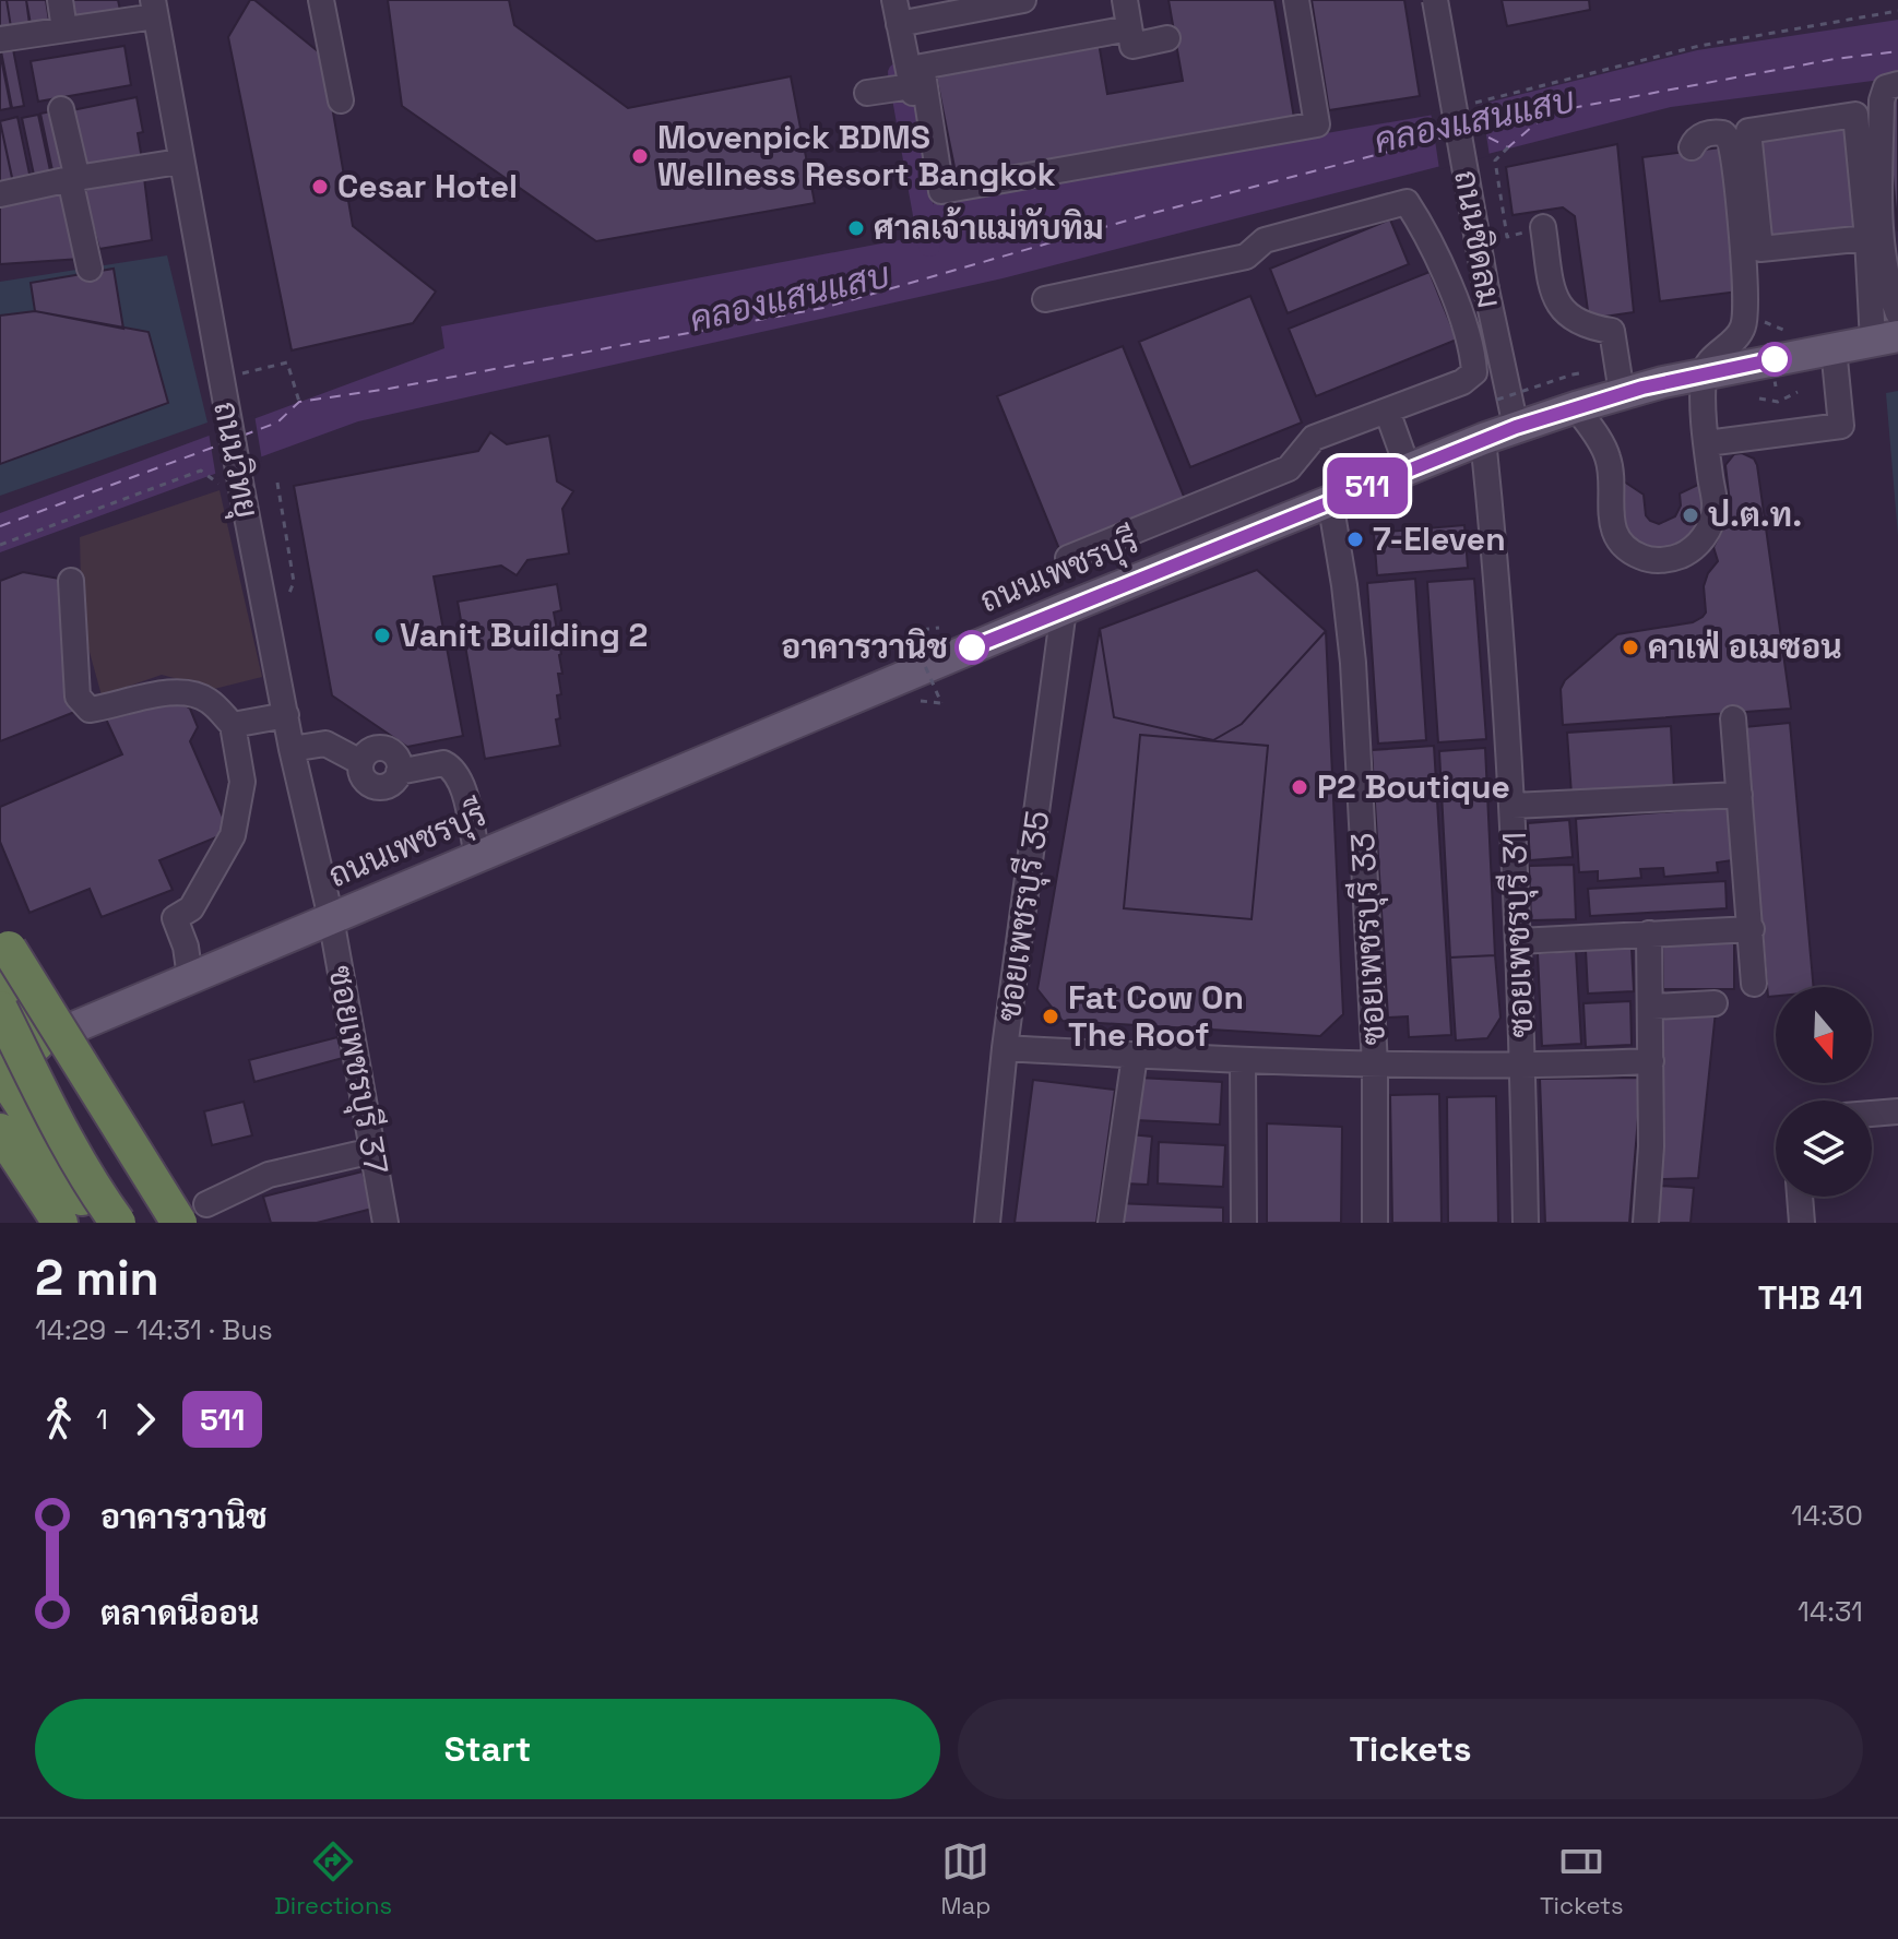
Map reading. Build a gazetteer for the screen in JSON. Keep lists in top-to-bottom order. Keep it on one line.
{"streets":{"main road":["ถนนเพชรบุรี"],"street":["ถนนชิดลม","ถนนวิทยุ","ซอยเพชรบุรี 35","ซอยเพชรบุรี 31","ซอยเพชรบุรี 33","ซอยเพชรบุรี 37"]},"crossings":[["ถนนชิดลม","ถนนเพชรบุรี"],["ถนนวิทยุ","ถนนเพชรบุรี"],["ถนนวิทยุ","ซอยเพชรบุรี 37"],["ถนนเพชรบุรี","ซอยเพชรบุรี 35"],["ถนนเพชรบุรี","ซอยเพชรบุรี 31"],["ถนนเพชรบุรี","ซอยเพชรบุรี 33"],["ถนนเพชรบุรี","ซอยเพชรบุรี 37"]],"water":["คลองแสนแสบ"],"places":["Movenpick BDMS Wellness Resort Bangkok","Cesar Hotel","ศาลเจ้าแม่ทับทิม","ป.ต.ท.","7-Eleven","Vanit Building 2","อาคารวานิช","คาเฟ่ อเมซอน","P2 Boutique","Fat Cow On The Roof"],"lines":["bus line 511"],"north":"bottom","page":{"on_map":"511","heading":["2 min","14:29 – 14:31 · Bus","THB 41"],"legs":["1","511"],"list":[{"name":"อาคารวานิช","value":"14:30"},{"name":"ตลาดนีออน","value":"14:31"}],"buttons":["Start","Tickets"],"tabs":["Directions","Map","Tickets"]}}
